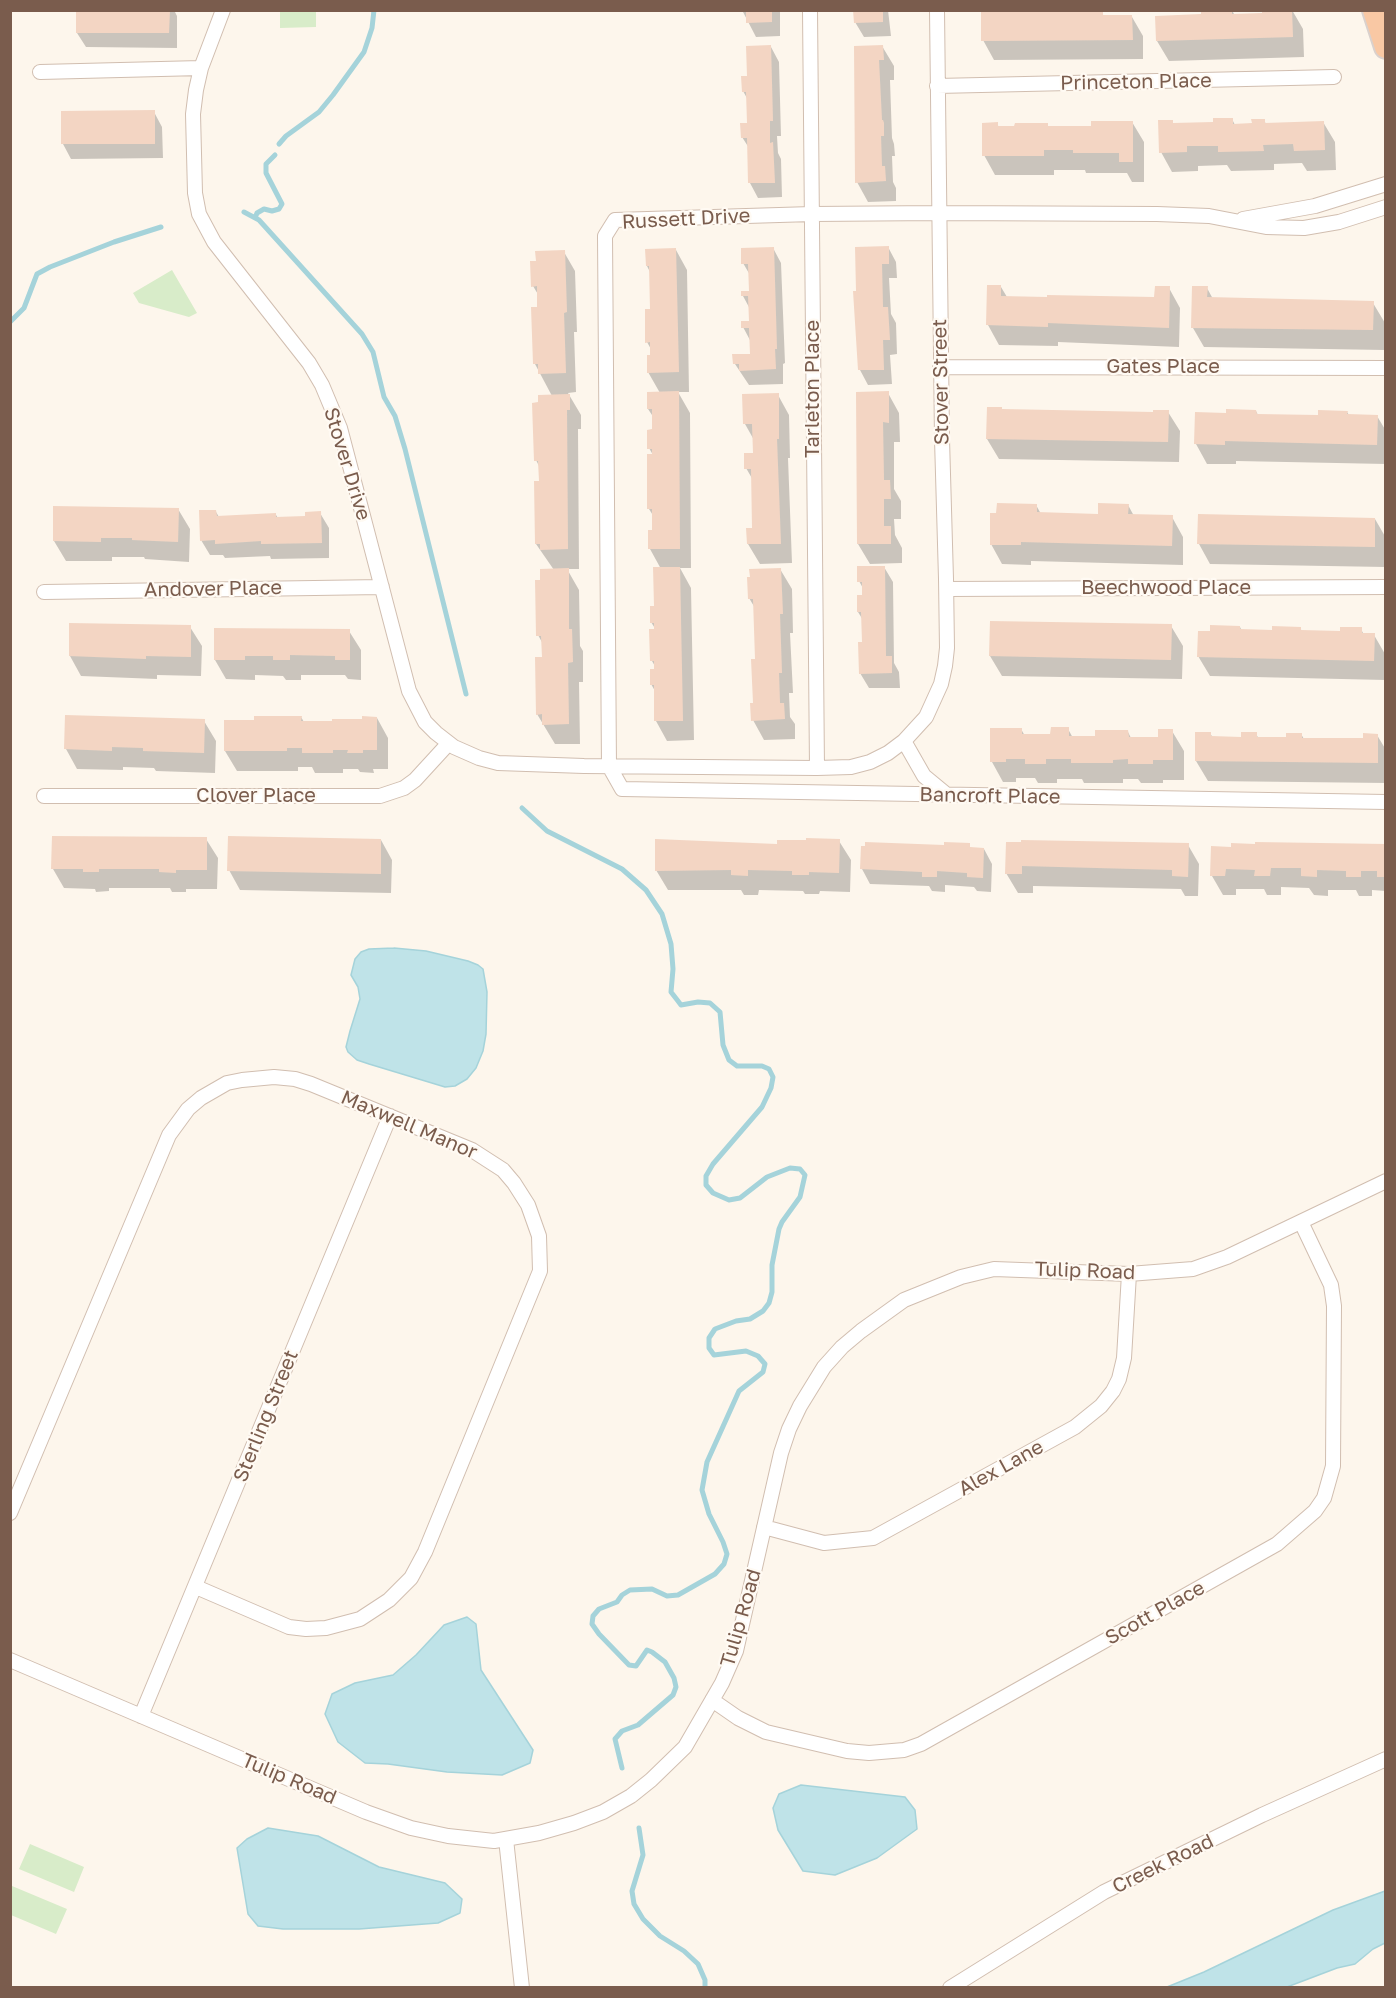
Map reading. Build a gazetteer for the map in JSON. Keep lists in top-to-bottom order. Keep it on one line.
{"streets":{"street":["Princeton Place","Russett Drive","Gates Place","Stover Street","Tarleton Place","Stover Drive","Beechwood Place","Andover Place","Clover Place","Bancroft Place","Maxwell Manor","Tulip Road","Sterling Street","Alex Lane","Scott Place","Creek Road"]},"crossings":[["Princeton Place","Stover Street"],["Russett Drive","Stover Street"],["Russett Drive","Tarleton Place"],["Russett Drive","Stover Drive"],["Russett Drive","Bancroft Place"],["Gates Place","Stover Street"],["Stover Street","Tarleton Place"],["Stover Street","Stover Drive"],["Stover Street","Beechwood Place"],["Stover Street","Bancroft Place"],["Stover Drive","Andover Place"],["Stover Drive","Clover Place"],["Stover Drive","Bancroft Place"],["Maxwell Manor","Sterling Street"],["Tulip Road","Sterling Street"],["Tulip Road","Alex Lane"],["Tulip Road","Scott Place"]]}
